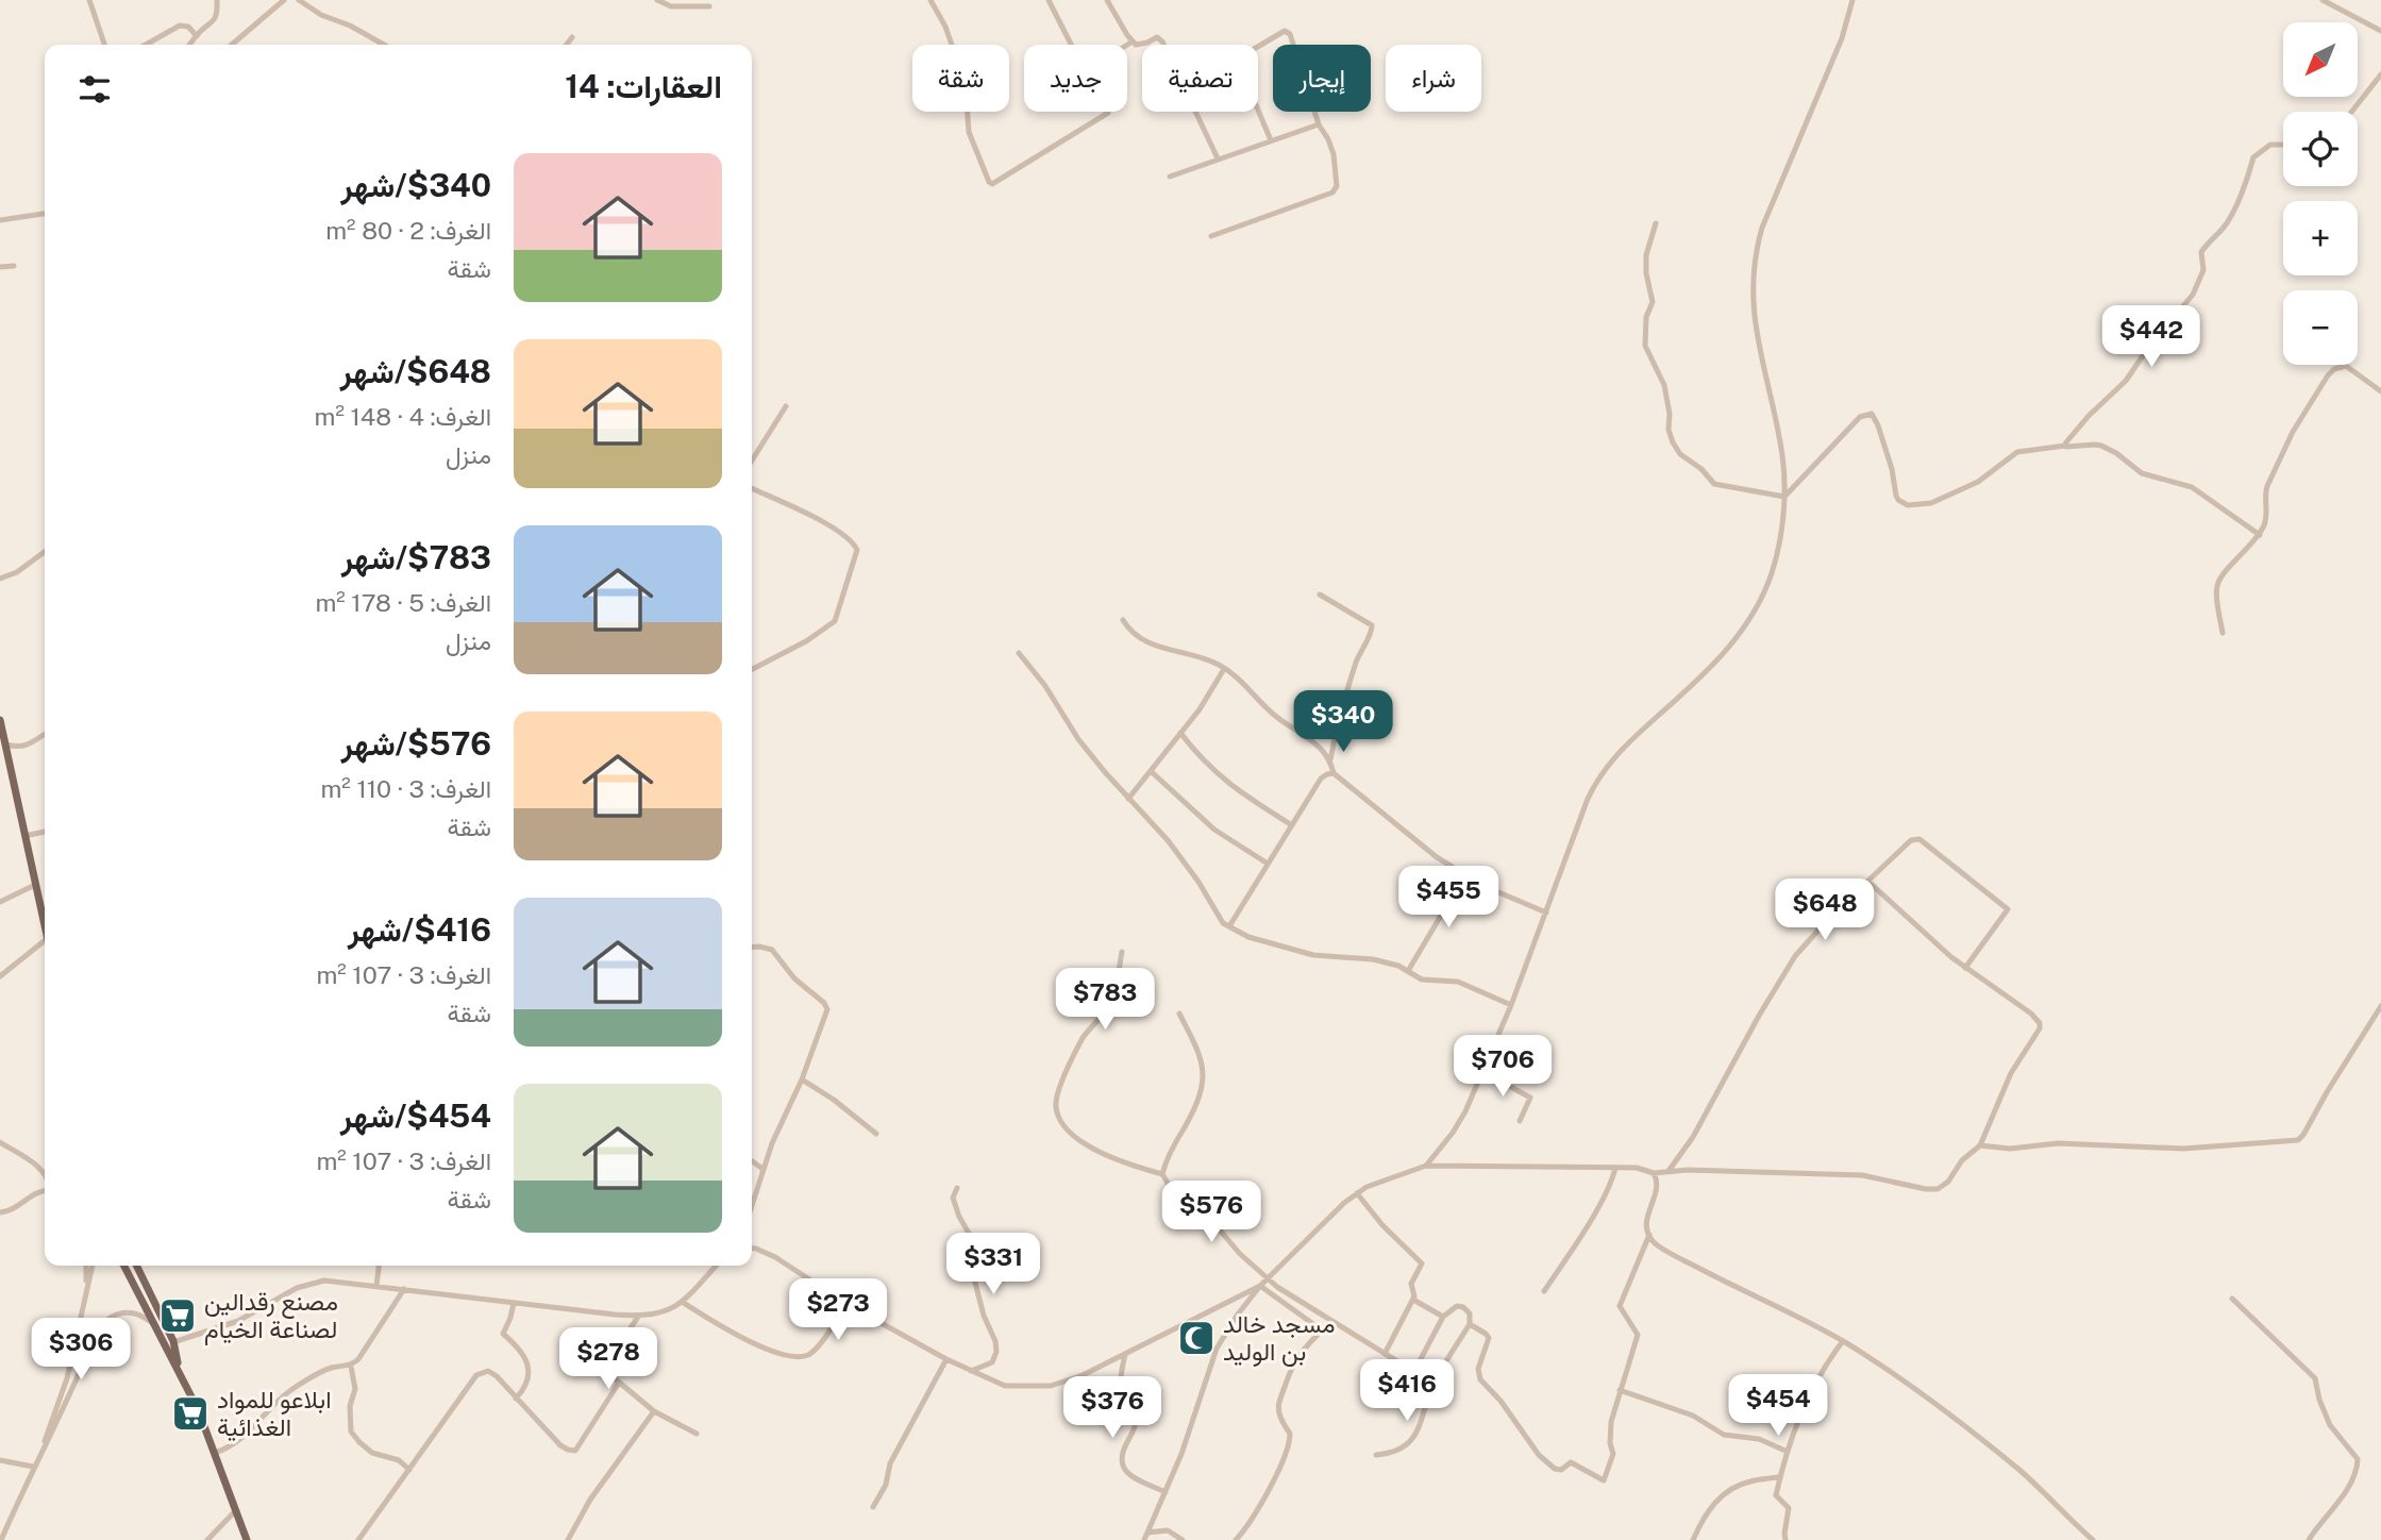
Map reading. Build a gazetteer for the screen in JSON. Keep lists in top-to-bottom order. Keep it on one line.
{"places":{"supermarket":["مصنع رقدالين لصناعة الخيام","ابلاعو للمواد الغذائية"],"mosque":["مسجد خالد بن الوليد"]},"north":"bottom left","page":{"map_buttons":["+","−"],"chip":["شراء","إيجار","تصفية","جديد","شقة"],"heading":"العقارات: 14","list":[{"name":"$340/شهر","note":"الغرف: 2 · 80 m² · شقة"},{"name":"$648/شهر","note":"الغرف: 4 · 148 m² · منزل"},{"name":"$783/شهر","note":"الغرف: 5 · 178 m² · منزل"},{"name":"$576/شهر","note":"الغرف: 3 · 110 m² · شقة"},{"name":"$416/شهر","note":"الغرف: 3 · 107 m² · شقة"},{"name":"$454/شهر","note":"الغرف: 3 · 107 m² · شقة"}],"price":["$442","$340","$455","$648","$783","$706","$576","$331","$273","$306","$278","$416","$454","$376"]}}
